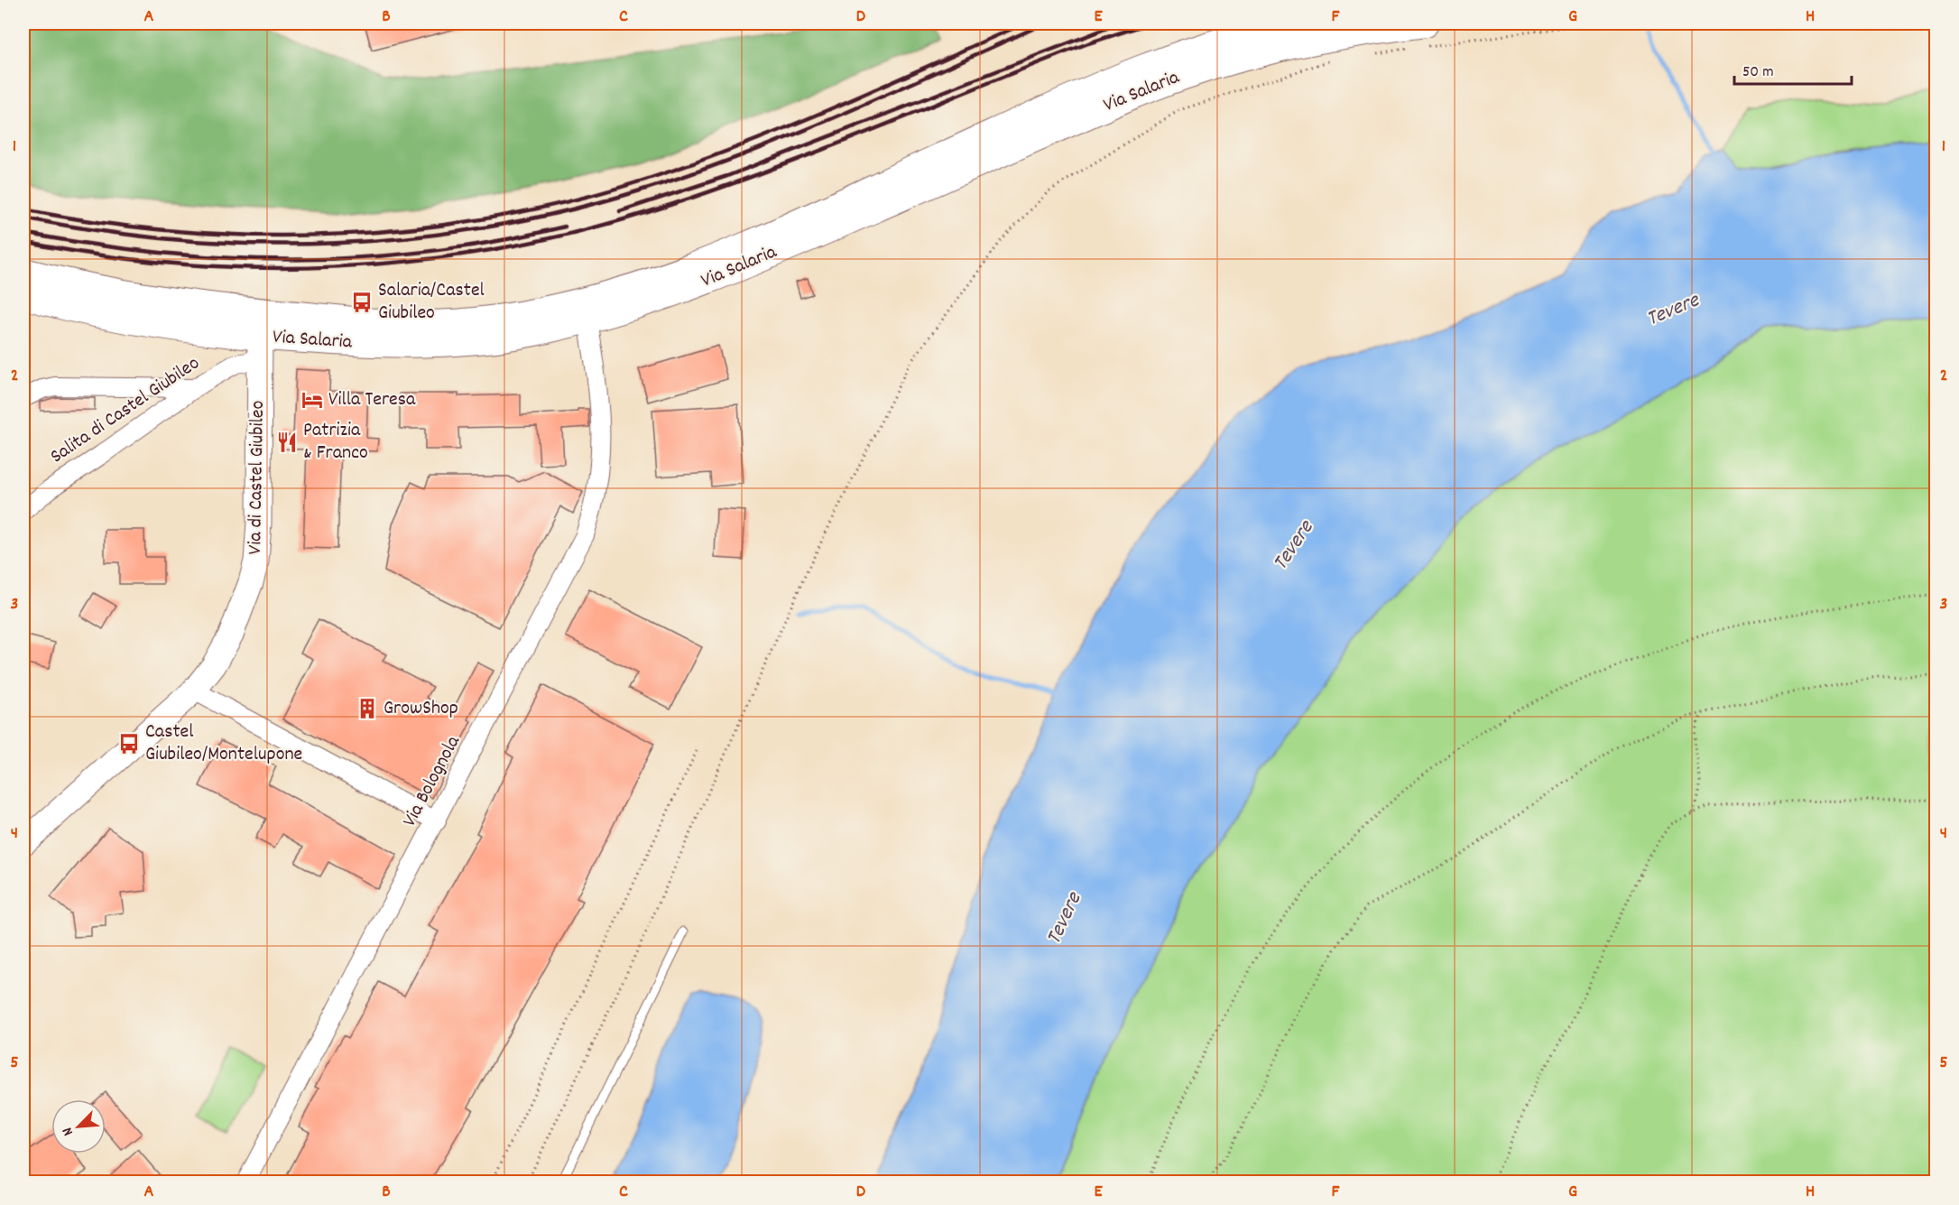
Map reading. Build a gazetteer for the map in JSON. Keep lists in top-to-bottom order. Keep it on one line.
{"streets":{"main road":["Via Salaria"],"street":["Salita di Castel Giubileo","Via di Castel Giubileo","Via Bolognola"]},"crossings":[["Via Salaria","Salita di Castel Giubileo"],["Via Salaria","Via di Castel Giubileo"],["Via Salaria","Via Bolognola"],["Salita di Castel Giubileo","Via di Castel Giubileo"]],"water":["Tevere"],"places":{"bus stop":["Salaria/Castel Giubileo","Castel Giubileo/Montelupone"],"hotel":["Villa Teresa"],"restaurant":["Patrizia & Franco"],"building":["GrowShop"]},"scale_bar":"50 m","north":"bottom left","grid":{"columns":["A","B","C","D","E","F","G","H"],"rows":["1","2","3","4","5"]}}
